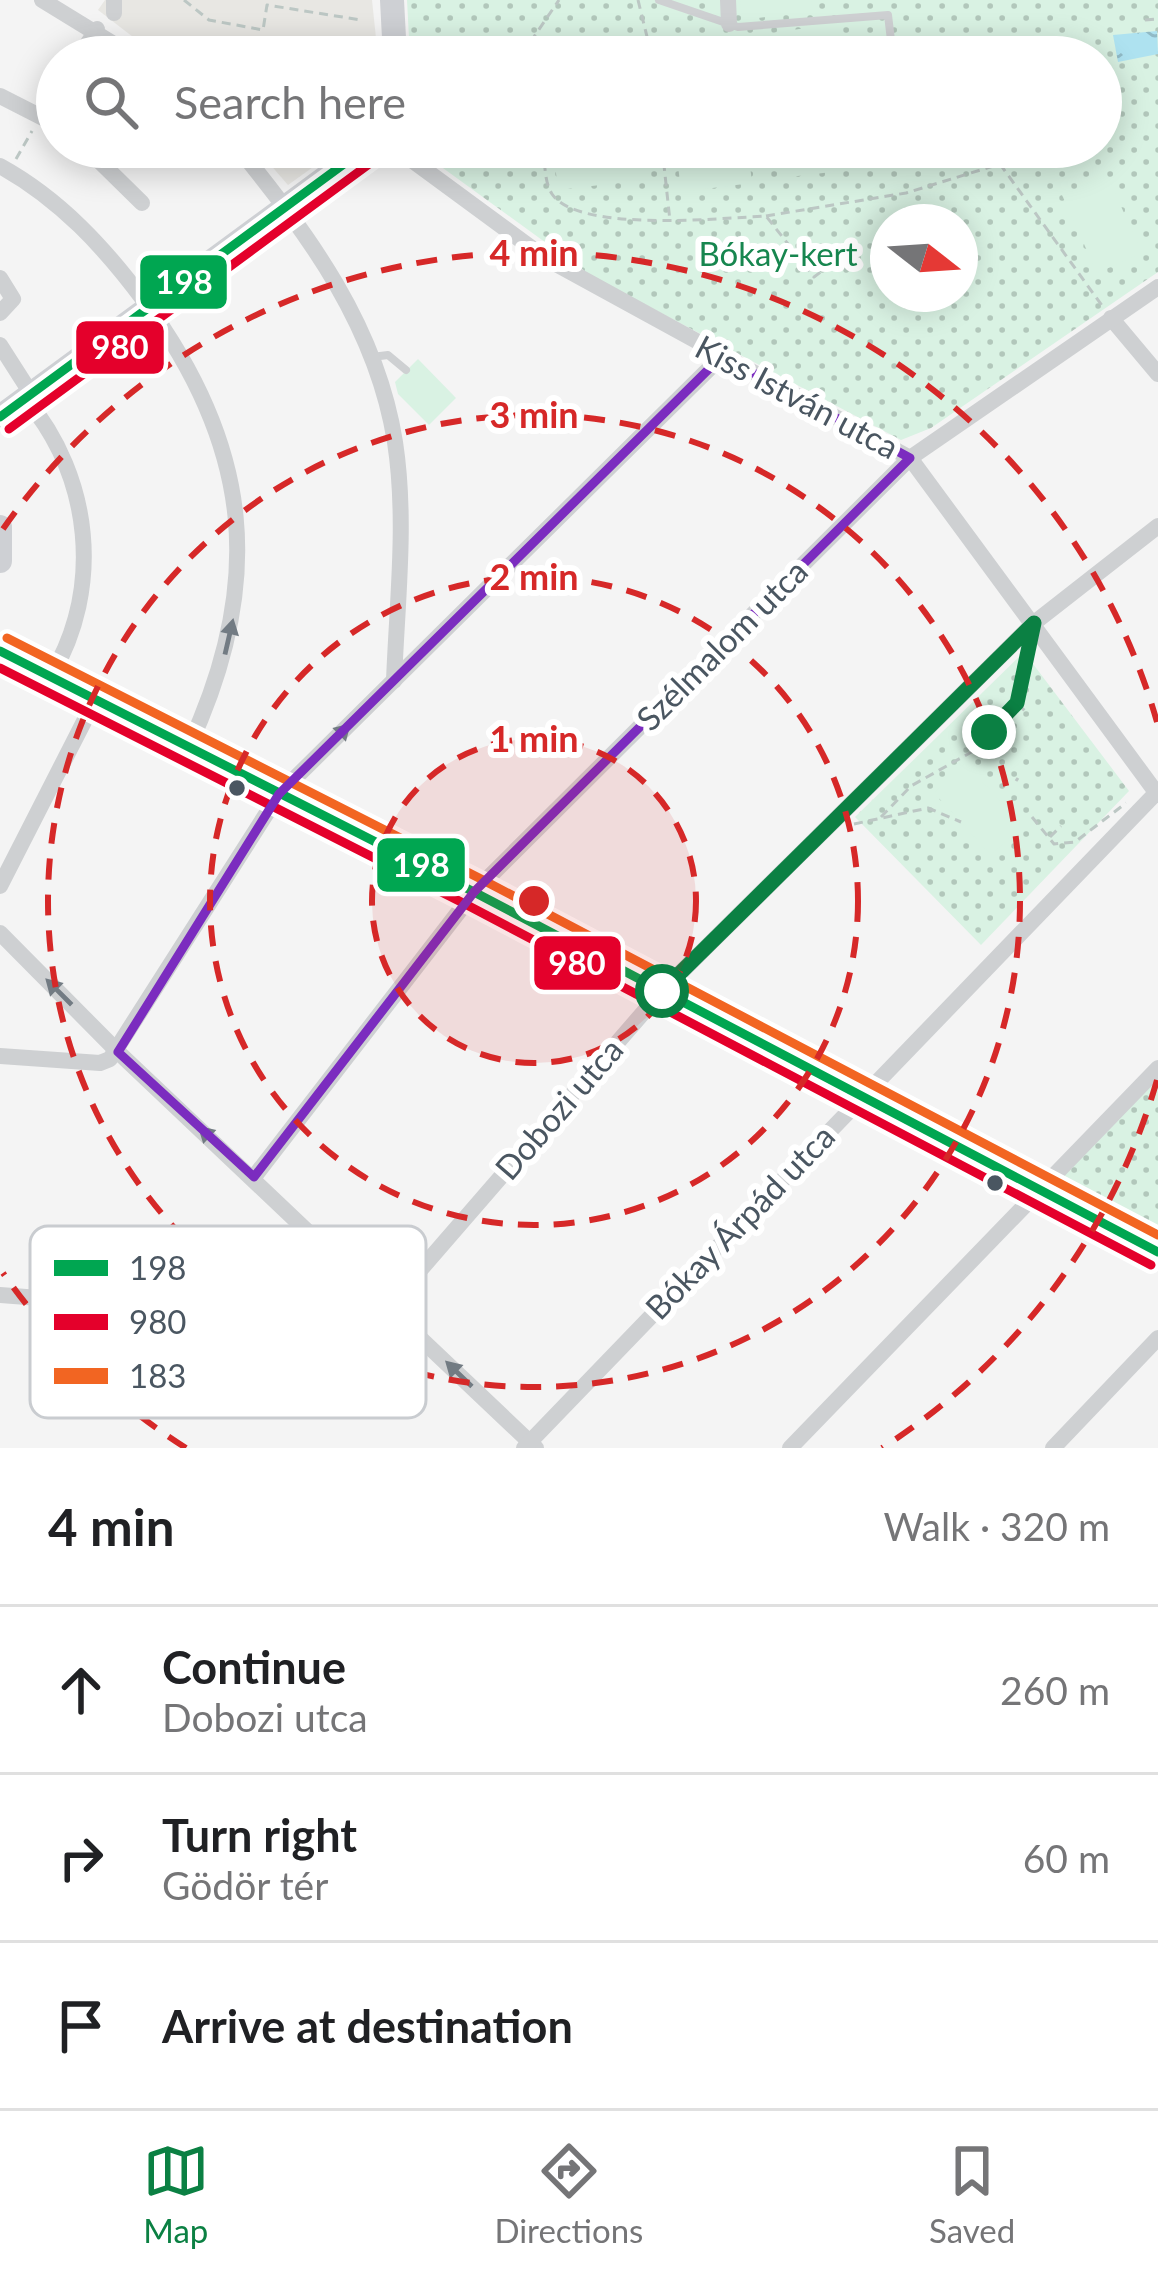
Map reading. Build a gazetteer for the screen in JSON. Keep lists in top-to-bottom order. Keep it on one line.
{"streets":{"street":["Kiss István utca","Szélmalom utca","Dobozi utca","Bókay Árpád utca"]},"crossings":[["Kiss István utca","Szélmalom utca"],["Kiss István utca","Dobozi utca"],["Kiss István utca","Bókay Árpád utca"]],"parks":["Bókay-kert"],"lines":["transit line 198","transit line 980","transit line 183"],"legend":["198","980","183"],"north":"right","page":{"search":"Search here","heading":["4 min","Walk · 320 m"],"list":[["Continue","Dobozi utca","260 m"],["Turn right","Gödör tér","60 m"],"Arrive at destination"],"nav":["Map","Directions","Saved"]},"rings":["4 min","3 min","2 min","1 min"]}
